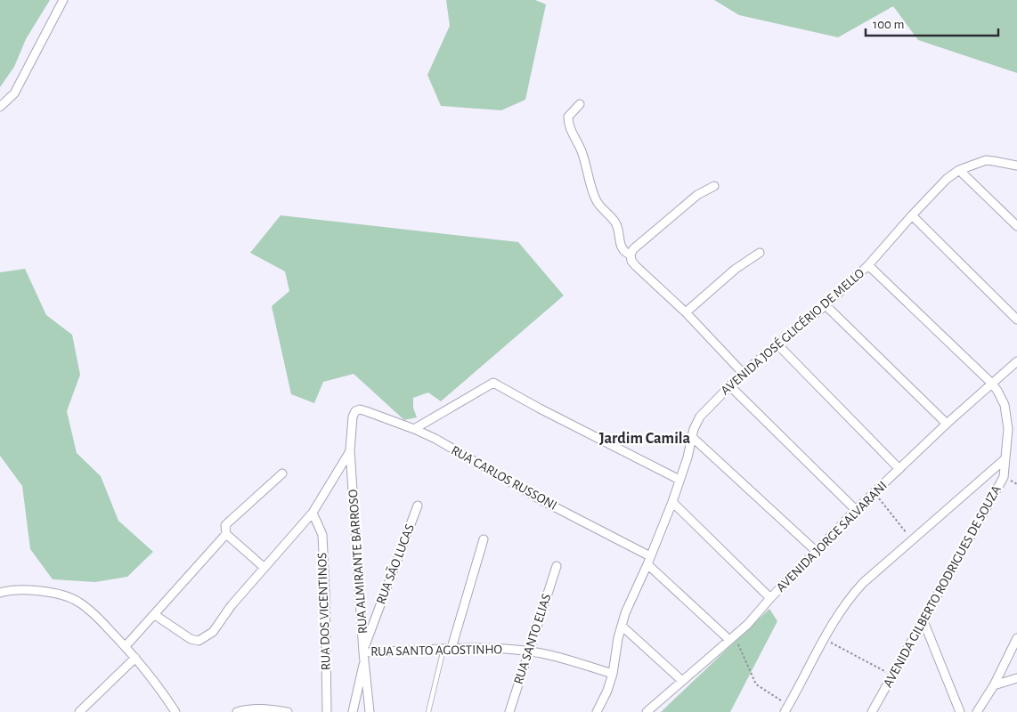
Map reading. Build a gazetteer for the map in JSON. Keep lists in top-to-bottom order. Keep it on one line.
{"streets":{"street":["AVENIDA JOSÉ GLICÉRIO DE MELLO","RUA CARLOS RUSSONI","AVENIDA JORGE SALVARANI","RUA ALMIRANTE BARROSO","RUA SÃO LUCAS","AVENIDA GILBERTO RODRIGUES DE SOUZA","RUA DOS VICENTINOS","RUA SANTO ELIAS","RUA SANTO AGOSTINHO"]},"crossings":[["AVENIDA JOSÉ GLICÉRIO DE MELLO","RUA CARLOS RUSSONI"],["AVENIDA JOSÉ GLICÉRIO DE MELLO","AVENIDA GILBERTO RODRIGUES DE SOUZA"],["AVENIDA JOSÉ GLICÉRIO DE MELLO","RUA SANTO AGOSTINHO"],["RUA CARLOS RUSSONI","AVENIDA JORGE SALVARANI"],["RUA CARLOS RUSSONI","RUA ALMIRANTE BARROSO"],["AVENIDA JORGE SALVARANI","AVENIDA GILBERTO RODRIGUES DE SOUZA"],["RUA ALMIRANTE BARROSO","RUA SÃO LUCAS"],["RUA ALMIRANTE BARROSO","RUA SANTO AGOSTINHO"],["RUA SÃO LUCAS","RUA SANTO AGOSTINHO"],["RUA SANTO ELIAS","RUA SANTO AGOSTINHO"]],"districts":["Jardim Camila"],"scale_bar":"100 m"}
